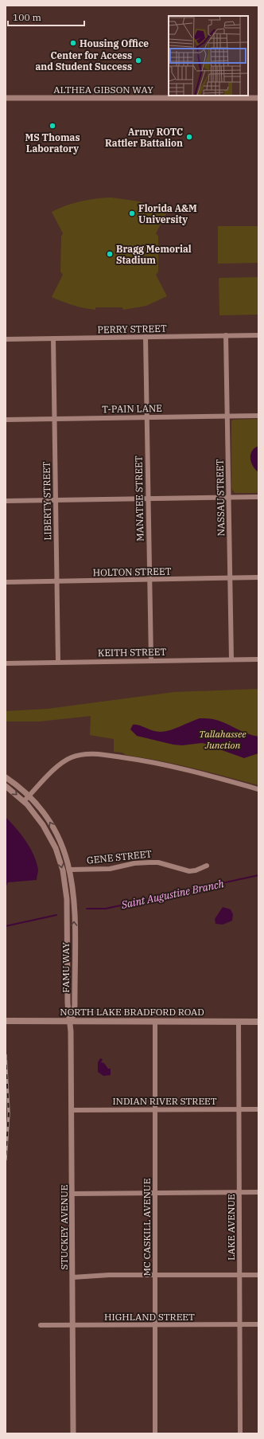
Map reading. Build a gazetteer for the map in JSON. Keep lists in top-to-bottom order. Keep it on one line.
{"streets":{"main road":["NORTH LAKE BRADFORD ROAD"],"street":["ALTHEA GIBSON WAY","PERRY STREET","T-PAIN LANE","NASSAU STREET","MANATEE STREET","LIBERTY STREET","HOLTON STREET","KEITH STREET","GENE STREET","FAMU WAY","INDIAN RIVER STREET","STUCKEY AVENUE","MC CASKILL AVENUE","LAKE AVENUE","HIGHLAND STREET"]},"crossings":[["PERRY STREET","NASSAU STREET"],["PERRY STREET","MANATEE STREET"],["PERRY STREET","LIBERTY STREET"],["T-PAIN LANE","NASSAU STREET"],["T-PAIN LANE","MANATEE STREET"],["T-PAIN LANE","LIBERTY STREET"],["NASSAU STREET","HOLTON STREET"],["NASSAU STREET","KEITH STREET"],["MANATEE STREET","HOLTON STREET"],["MANATEE STREET","KEITH STREET"],["LIBERTY STREET","HOLTON STREET"],["LIBERTY STREET","KEITH STREET"],["GENE STREET","FAMU WAY"],["FAMU WAY","NORTH LAKE BRADFORD ROAD"],["FAMU WAY","STUCKEY AVENUE"],["NORTH LAKE BRADFORD ROAD","STUCKEY AVENUE"],["NORTH LAKE BRADFORD ROAD","MC CASKILL AVENUE"],["NORTH LAKE BRADFORD ROAD","LAKE AVENUE"],["INDIAN RIVER STREET","STUCKEY AVENUE"],["INDIAN RIVER STREET","MC CASKILL AVENUE"],["INDIAN RIVER STREET","LAKE AVENUE"],["STUCKEY AVENUE","HIGHLAND STREET"],["MC CASKILL AVENUE","HIGHLAND STREET"],["LAKE AVENUE","HIGHLAND STREET"]],"water":["Saint Augustine Branch"],"parks":["Tallahassee Junction"],"places":["Housing Office","Center for Access and Student Success","MS Thomas Laboratory","Army ROTC Rattler Battalion","Florida A&M University","Bragg Memorial Stadium"],"scale_bar":"100 m"}
